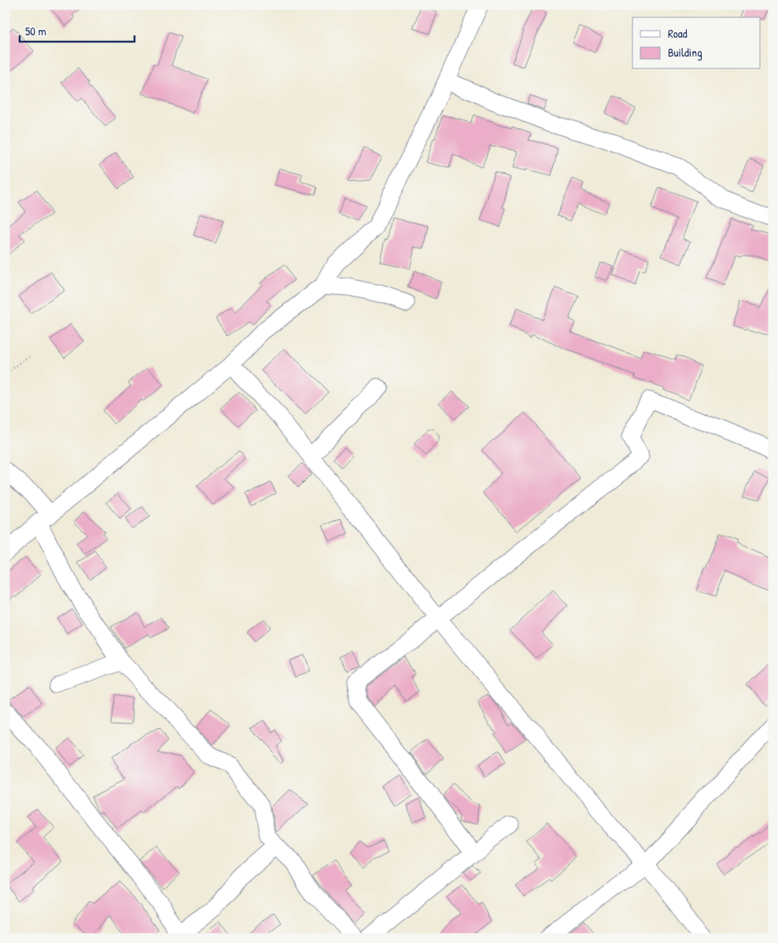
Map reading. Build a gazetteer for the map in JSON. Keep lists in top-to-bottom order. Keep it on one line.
{"legend":["Road","Building"],"scale_bar":"50 m"}
